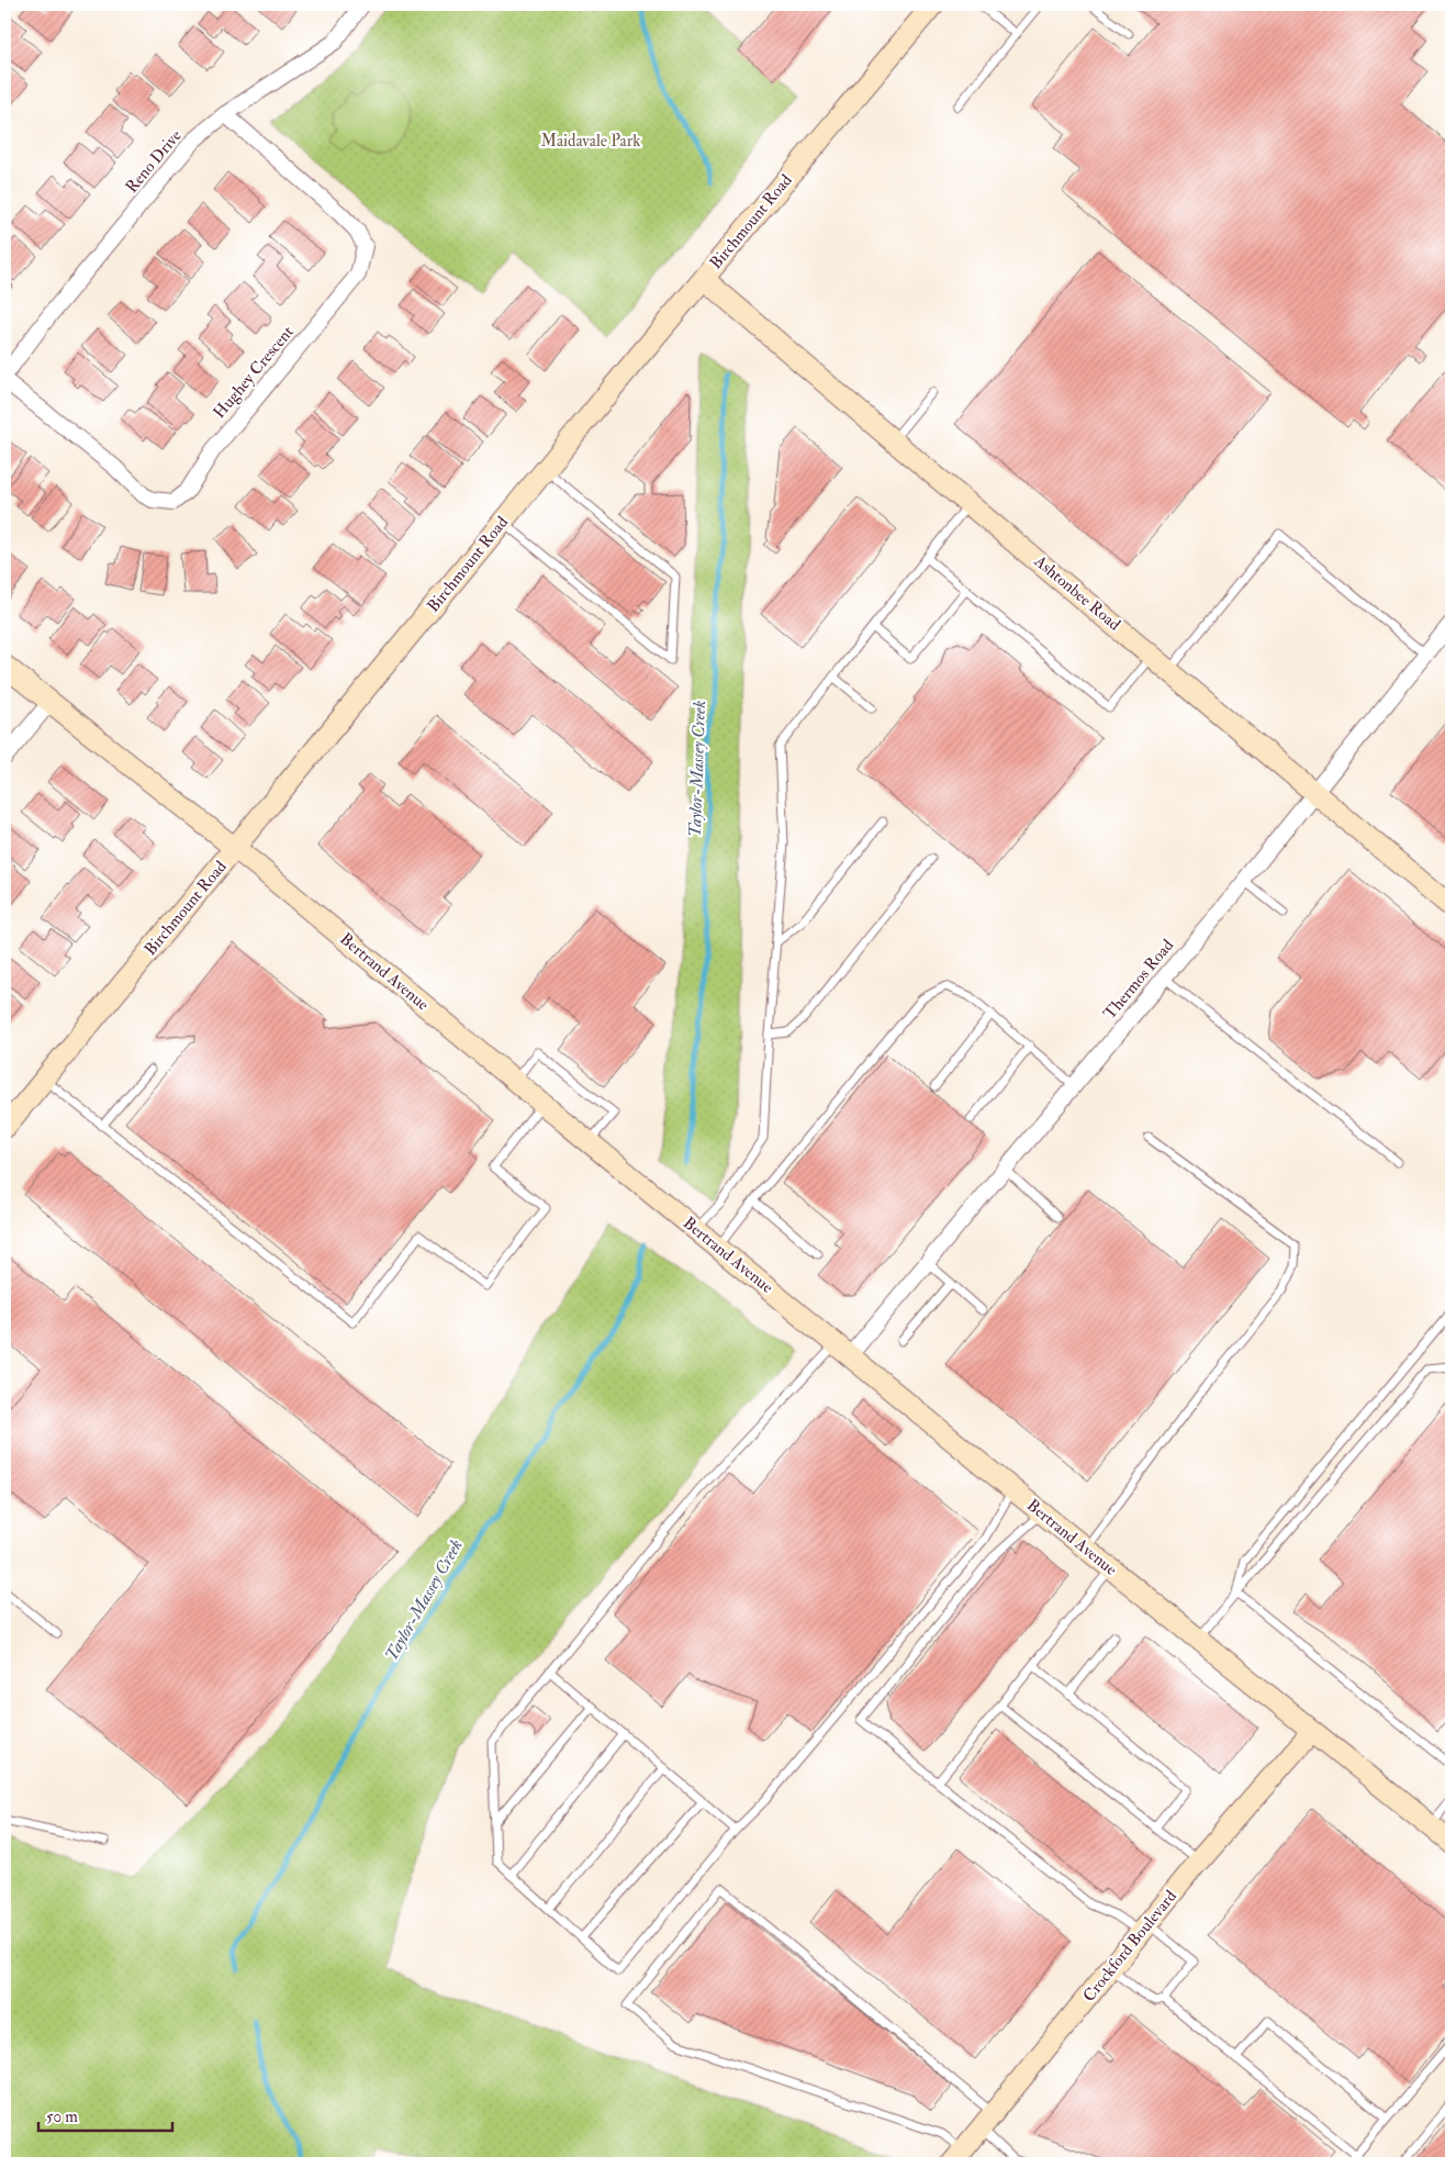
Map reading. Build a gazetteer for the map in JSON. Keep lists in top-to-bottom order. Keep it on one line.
{"streets":{"street":["Reno Drive","Birchmount Road","Hughey Crescent","Ashtonbee Road","Bertrand Avenue","Thermos Road","Crockford Boulevard"]},"crossings":[["Reno Drive","Hughey Crescent"],["Birchmount Road","Ashtonbee Road"],["Birchmount Road","Bertrand Avenue"],["Ashtonbee Road","Thermos Road"],["Bertrand Avenue","Thermos Road"],["Bertrand Avenue","Crockford Boulevard"]],"water":["Taylor-Massey Creek"],"parks":["Maidavale Park"],"scale_bar":"50 m"}
